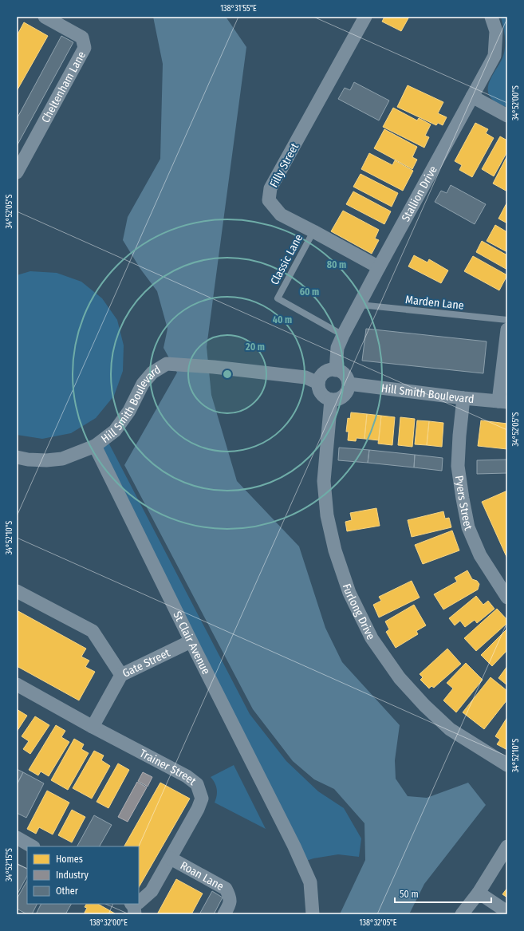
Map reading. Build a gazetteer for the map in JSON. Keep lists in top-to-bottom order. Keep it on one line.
{"streets":{"street":["Cheltenham Lane","Filly Street","Stallion Drive","Hill Smith Boulevard","Pyers Street","Furlong Drive","St Clair Avenue","Gate Street","Trainer Street","Roan Lane"],"lane":["Classic Lane","Marden Lane"]},"crossings":[["Filly Street","Stallion Drive"],["Filly Street","Classic Lane"],["Stallion Drive","Classic Lane"],["Stallion Drive","Marden Lane"],["Stallion Drive","Hill Smith Boulevard"],["Stallion Drive","Furlong Drive"],["Hill Smith Boulevard","Pyers Street"],["Hill Smith Boulevard","Furlong Drive"],["Hill Smith Boulevard","St Clair Avenue"],["St Clair Avenue","Gate Street"],["Gate Street","Trainer Street"],["Trainer Street","Roan Lane"]],"legend":["Homes","Industry","Other"],"scale_bar":"50 m","coordinates":["138°31'55\"E","34°52'00\"S","34°52'05\"S","34°52'10\"S","34°52'15\"S","138°32'00\"E","138°32'05\"E"],"rings":["80 m","60 m","40 m","20 m"]}
